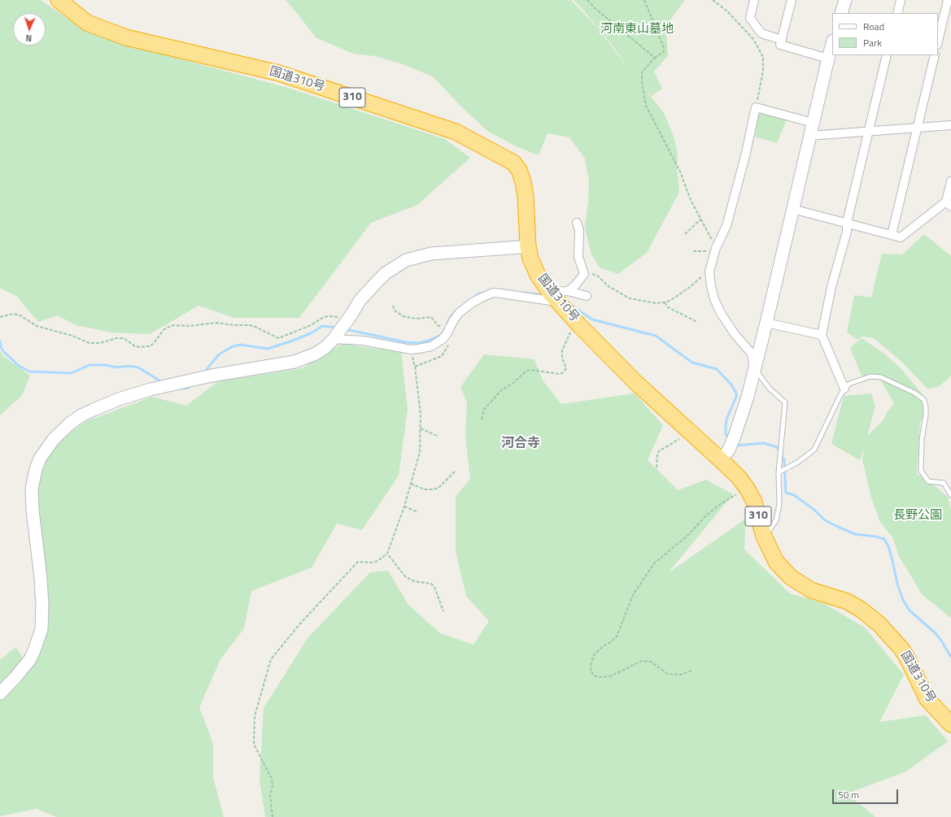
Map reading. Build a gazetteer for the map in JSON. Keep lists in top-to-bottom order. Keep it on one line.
{"streets":{"highway":["国道310号","310"]},"districts":["河合寺"],"parks":["河南東山墓地","長野公園"],"legend":["Road","Park"],"scale_bar":"50 m","north":"bottom"}
